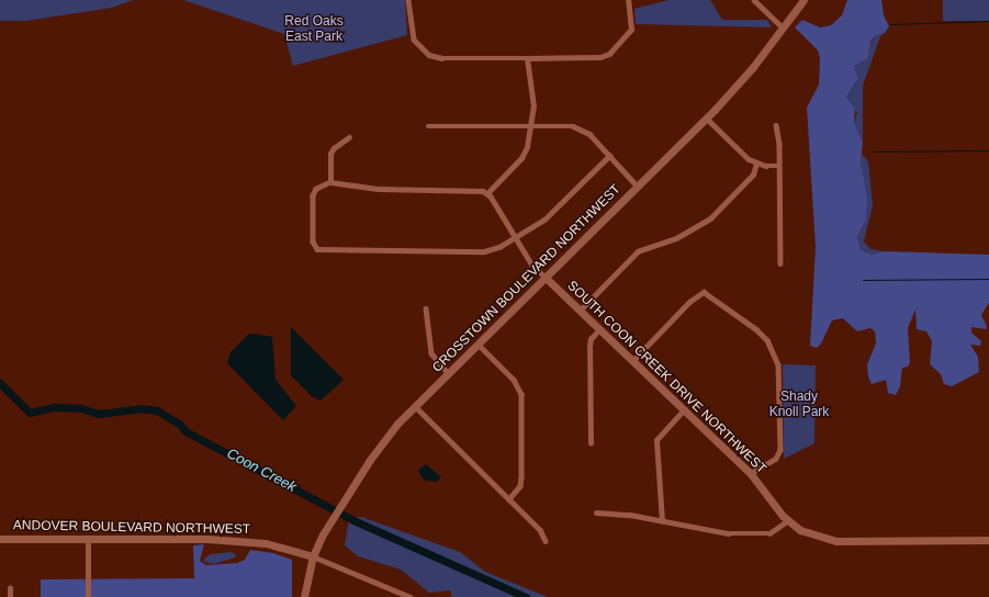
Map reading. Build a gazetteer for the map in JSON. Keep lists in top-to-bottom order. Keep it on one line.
{"streets":{"street":["CROSSTOWN BOULEVARD NORTHWEST","SOUTH COON CREEK DRIVE NORTHWEST","ANDOVER BOULEVARD NORTHWEST"]},"crossings":[["CROSSTOWN BOULEVARD NORTHWEST","SOUTH COON CREEK DRIVE NORTHWEST"],["CROSSTOWN BOULEVARD NORTHWEST","ANDOVER BOULEVARD NORTHWEST"]],"water":["Coon Creek"],"parks":["Red Oaks East Park","Shady Knoll Park"]}
